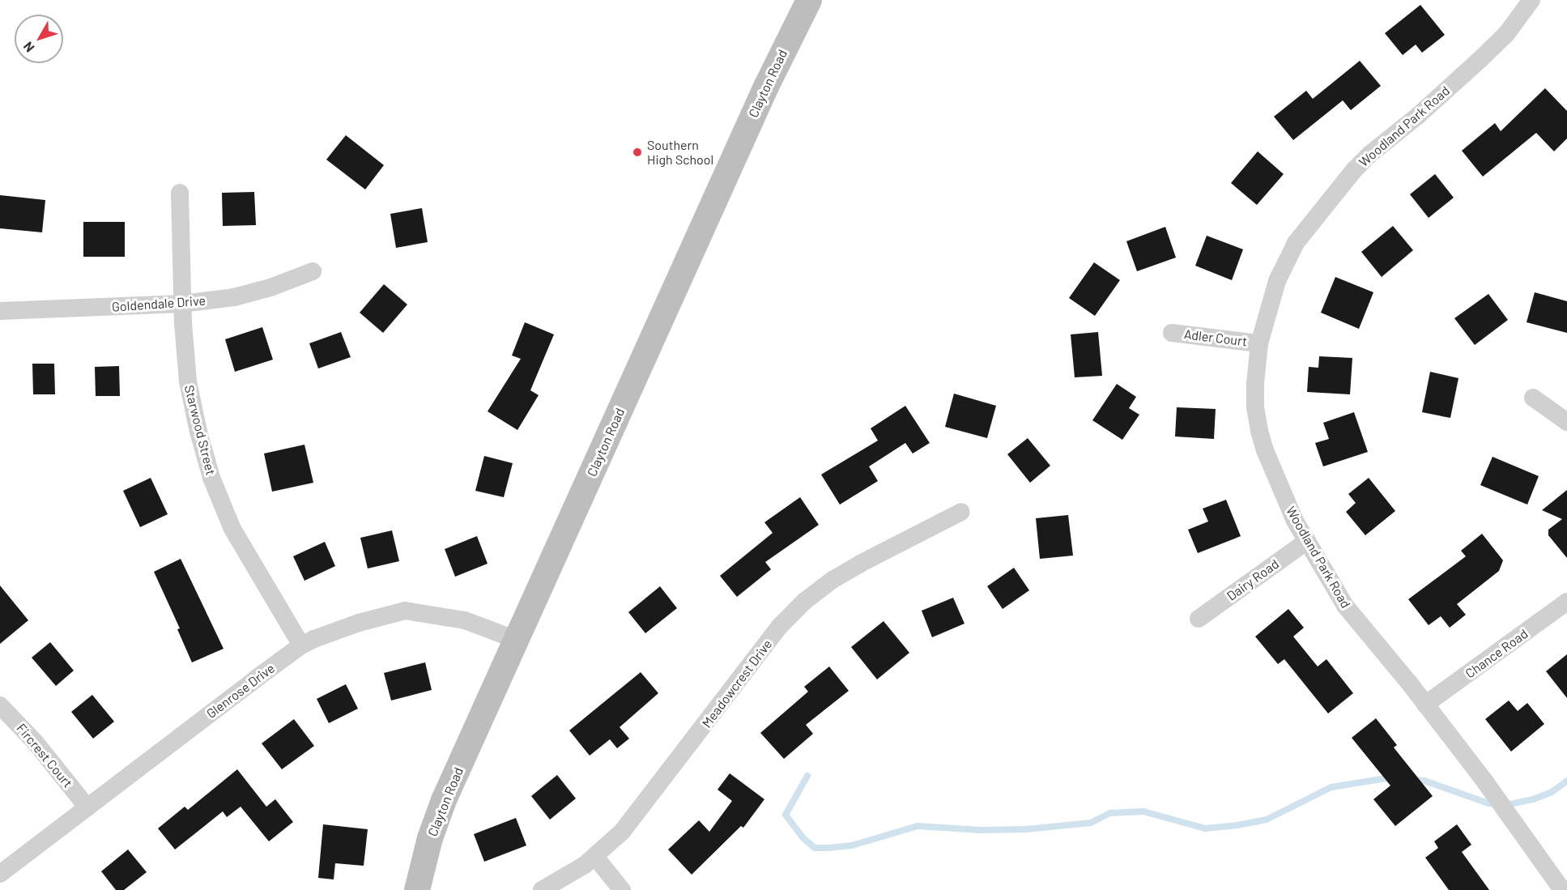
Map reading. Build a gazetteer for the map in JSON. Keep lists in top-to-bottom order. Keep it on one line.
{"streets":{"street":["Clayton Road","Woodland Park Road","Goldendale Drive","Adler Court","Starwood Street","Dairy Road","Chance Road","Meadowcrest Drive","Glenrose Drive","Fircrest Court"]},"crossings":[["Clayton Road","Glenrose Drive"],["Woodland Park Road","Adler Court"],["Woodland Park Road","Dairy Road"],["Woodland Park Road","Chance Road"],["Goldendale Drive","Starwood Street"],["Starwood Street","Glenrose Drive"],["Glenrose Drive","Fircrest Court"]],"places":["Southern High School"],"north":"bottom left"}
